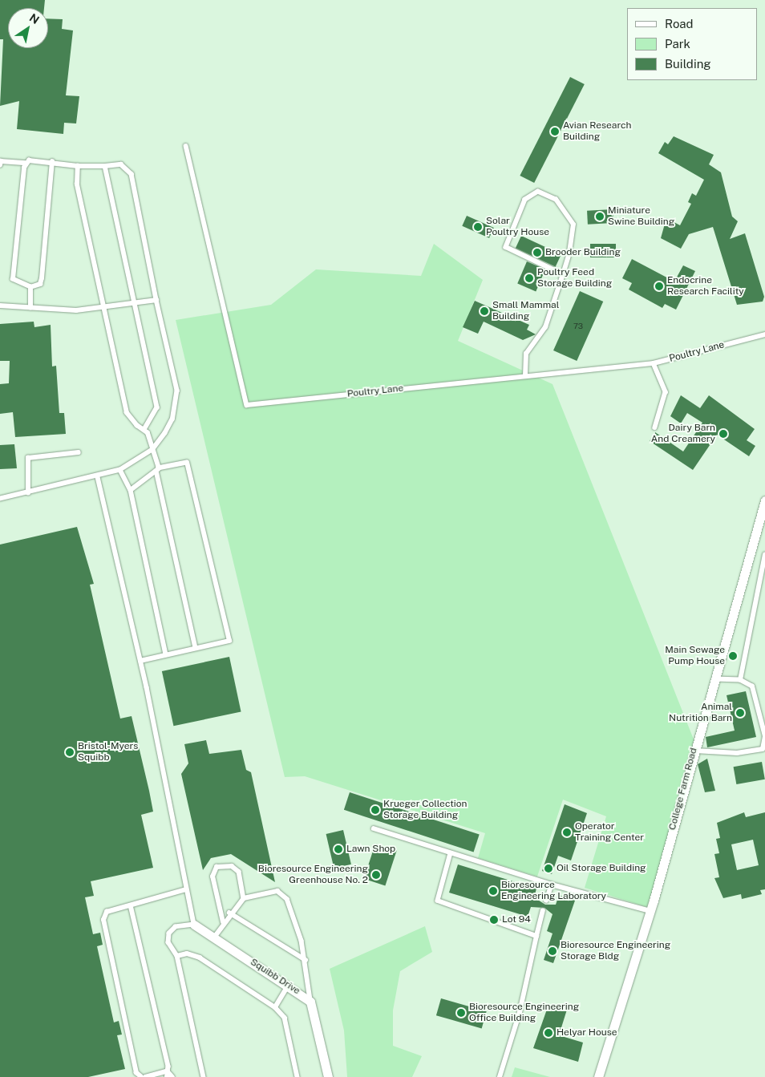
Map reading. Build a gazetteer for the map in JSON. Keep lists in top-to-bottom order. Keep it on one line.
{"streets":{"street":["College Farm Road","Squibb Drive"],"lane":["Poultry Lane"]},"places":["Avian Research Building","Miniature Swine Building","Solar Poultry House","Brooder Building","Poultry Feed Storage Building","Endocrine Research Facility","Small Mammal Building","Dairy Barn And Creamery","Main Sewage Pump House","Animal Nutrition Barn","Bristol-Myers Squibb","Krueger Collection Storage Building","Operator Training Center","Lawn Shop","Oil Storage Building","Bioresource Engineering Greenhouse No. 2","Bioresource Engineering Laboratory","Lot 94","Bioresource Engineering Storage Bldg","Bioresource Engineering Office Building","Helyar House"],"house_numbers":["73"],"legend":["Road","Park","Building"],"north":"top right"}
